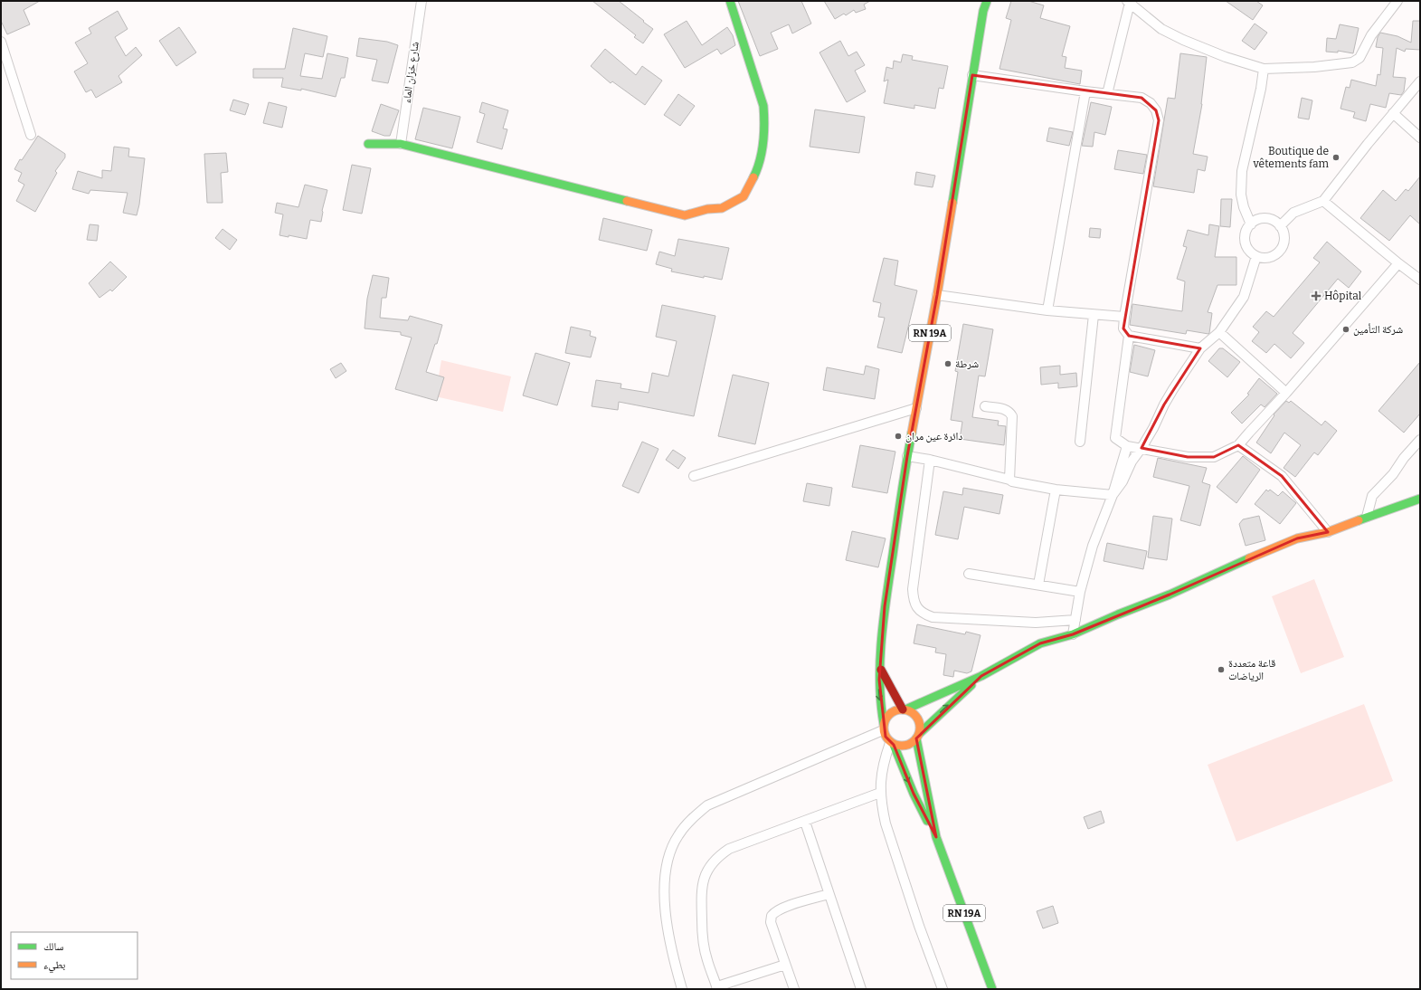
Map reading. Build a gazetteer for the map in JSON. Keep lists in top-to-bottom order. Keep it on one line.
{"streets":{"main road":["RN 19A"],"street":["شارع خزان الماء"]},"places":{"other":["Boutique de vêtements fam","شركة التأمين","شرطة","دائرة عين مران","قاعة متعددة الرياضات"],"health":["Hôpital"]},"legend":["سالك","بطيء"]}
